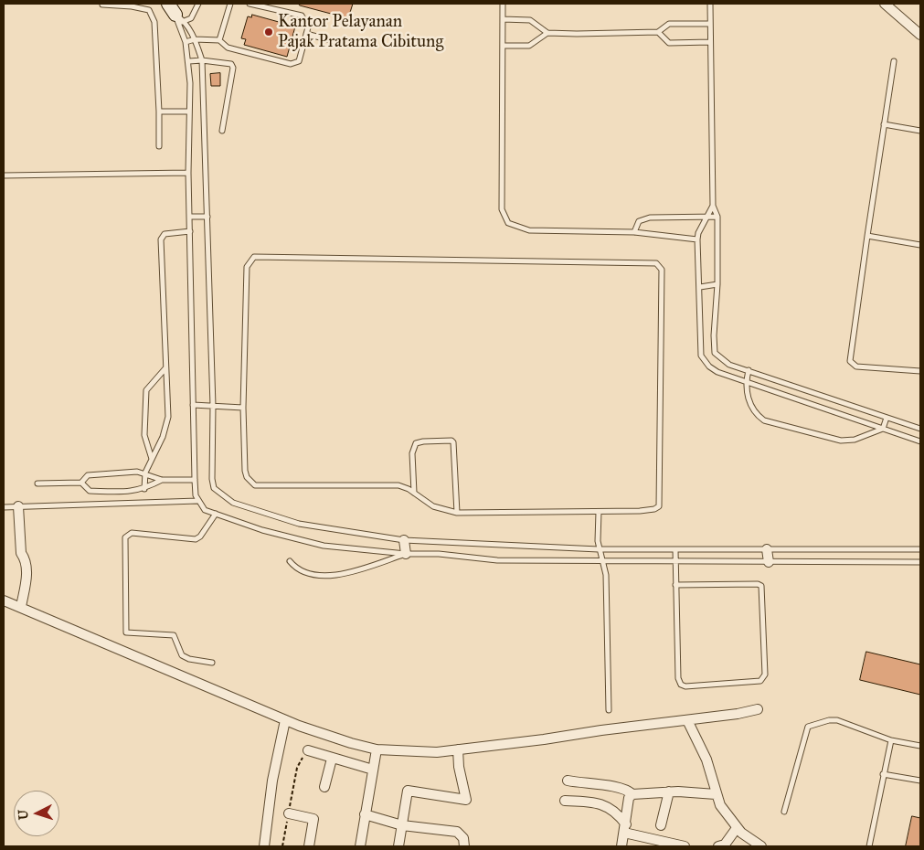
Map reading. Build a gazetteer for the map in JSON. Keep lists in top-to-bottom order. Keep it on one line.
{"places":["Kantor Pelayanan Pajak Pratama Cibitung"],"north":"left"}
